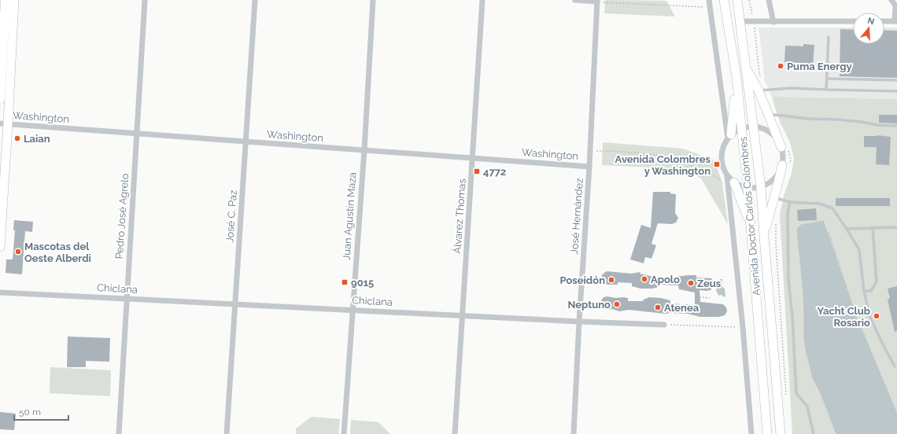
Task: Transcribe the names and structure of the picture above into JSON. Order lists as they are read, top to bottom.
{
  "streets": {
    "main road": ["Avenida Doctor Carlos Colombres"],
    "street": [
      "Washington",
      "Pedro José Agrelo",
      "José C. Paz",
      "Juan Agustín Maza",
      "Álvarez Thomas",
      "José Hernández",
      "Chiclana"
    ]
  },
  "crossings": [
    ["Washington", "Pedro José Agrelo"],
    ["Washington", "José C. Paz"],
    ["Washington", "Juan Agustín Maza"],
    ["Washington", "Álvarez Thomas"],
    ["Washington", "José Hernández"],
    ["Pedro José Agrelo", "Chiclana"],
    ["José C. Paz", "Chiclana"],
    ["Juan Agustín Maza", "Chiclana"],
    ["Álvarez Thomas", "Chiclana"],
    ["José Hernández", "Chiclana"]
  ],
  "places": {
    "other": [
      "Puma Energy",
      "Laian",
      "Mascotas del Oeste Alberdi",
      "Apolo",
      "Poseidón",
      "Zeus",
      "Neptuno",
      "Atenea",
      "Yacht Club Rosario"
    ],
    "transit": ["Avenida Colombres y Washington", "4772", "9015"]
  },
  "scale_bar": "50 m",
  "north": "top"
}
